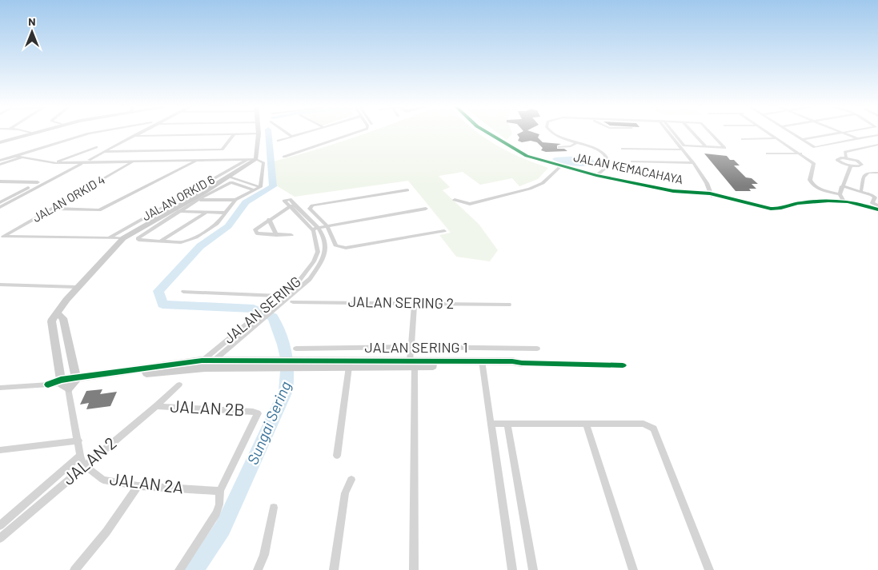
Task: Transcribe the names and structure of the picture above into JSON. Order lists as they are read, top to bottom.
{
  "streets": {
    "street": [
      "JALAN KEMACAHAYA",
      "JALAN ORKID 6",
      "JALAN ORKID 4",
      "JALAN SERING 2",
      "JALAN SERING",
      "JALAN SERING 1",
      "JALAN 2B",
      "JALAN 2",
      "JALAN 2A"
    ]
  },
  "crossings": [
    ["JALAN 2B", "JALAN 2"],
    ["JALAN 2B", "JALAN 2A"],
    ["JALAN 2", "JALAN 2A"]
  ],
  "water": ["Sungai Sering"],
  "north": "top"
}
